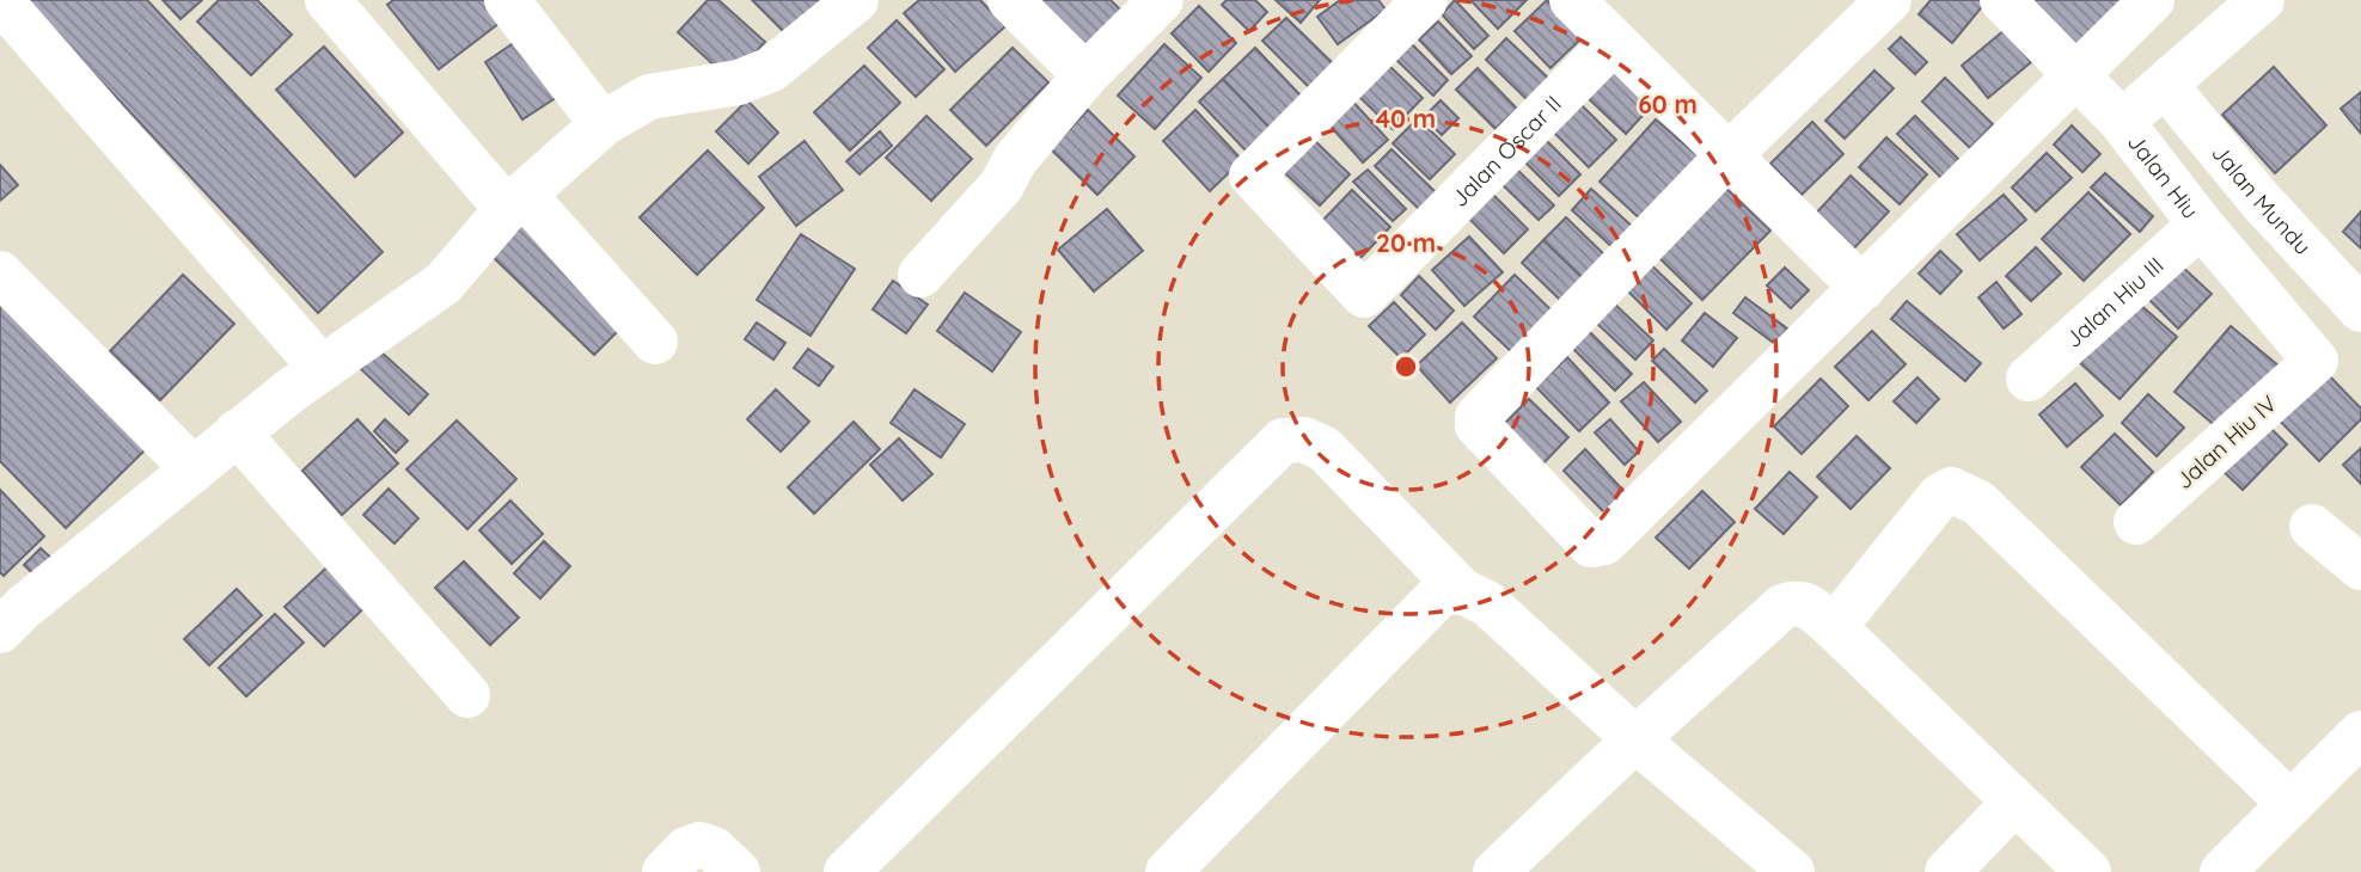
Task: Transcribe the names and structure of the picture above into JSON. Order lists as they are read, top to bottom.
{
  "streets": {
    "street": [
      "Jalan Oscar II",
      "Jalan Hiu",
      "Jalan Mundu",
      "Jalan Hiu III",
      "Jalan Hiu IV"
    ]
  },
  "crossings": [
    ["Jalan Hiu", "Jalan Hiu III"],
    ["Jalan Hiu", "Jalan Hiu IV"]
  ],
  "rings": ["60 m", "40 m", "20 m"]
}
